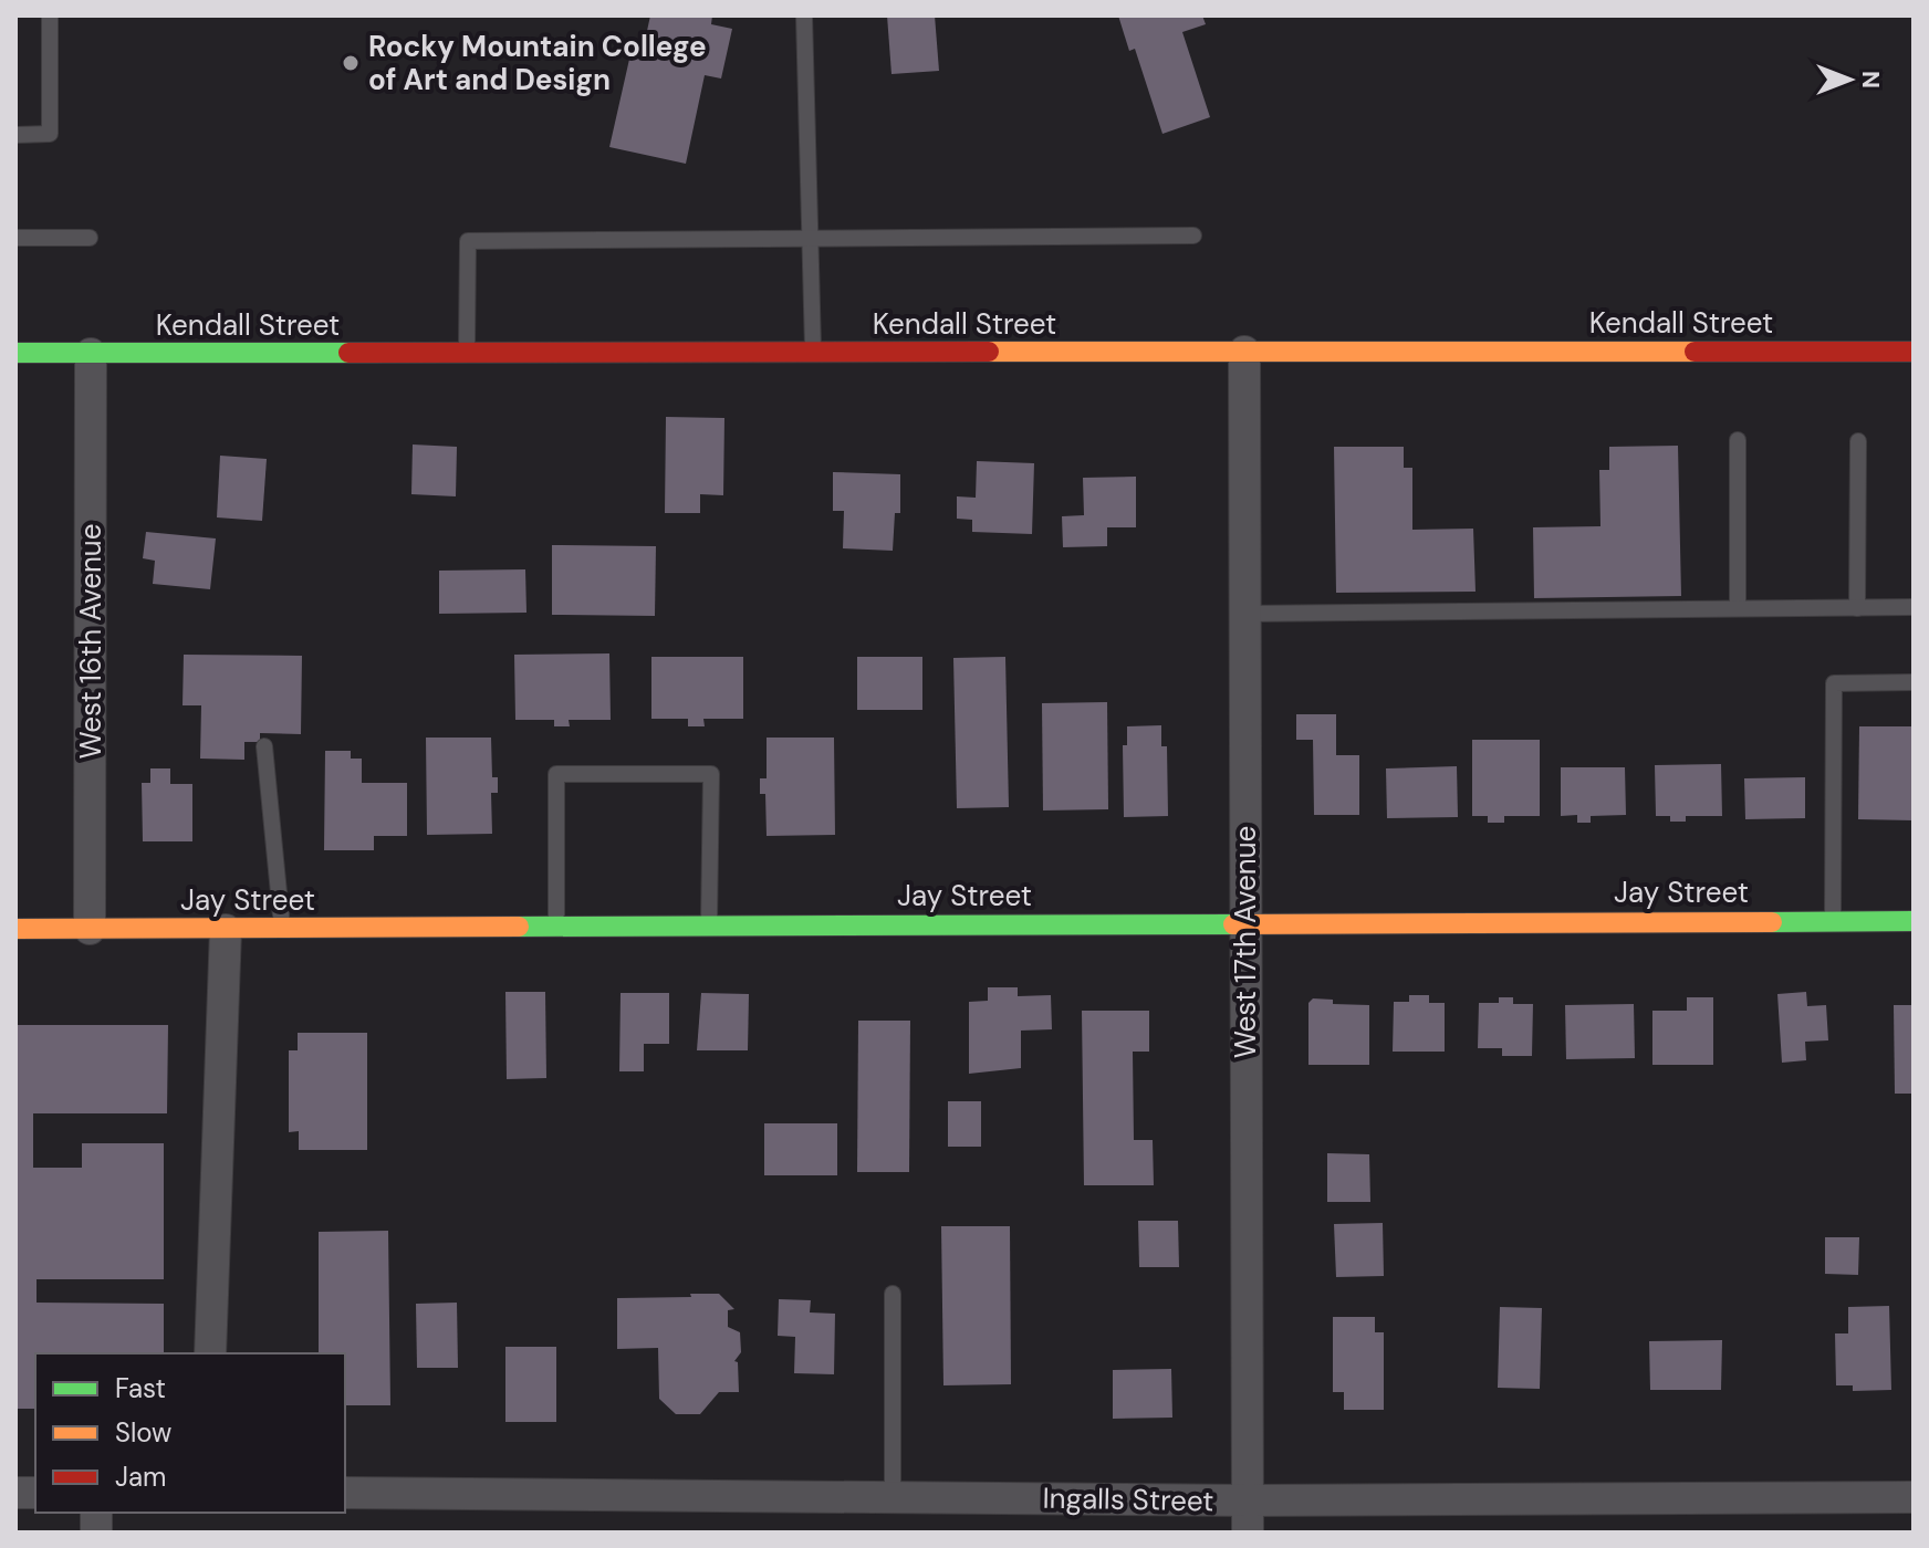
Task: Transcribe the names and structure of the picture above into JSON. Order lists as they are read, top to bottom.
{
  "streets": {
    "street": [
      "Kendall Street",
      "West 16th Avenue",
      "Jay Street",
      "West 17th Avenue",
      "Ingalls Street"
    ]
  },
  "crossings": [
    ["Kendall Street", "West 16th Avenue"],
    ["Kendall Street", "West 17th Avenue"],
    ["West 16th Avenue", "Jay Street"],
    ["Jay Street", "West 17th Avenue"],
    ["West 17th Avenue", "Ingalls Street"]
  ],
  "places": ["Rocky Mountain College of Art and Design"],
  "legend": ["Fast", "Slow", "Jam"],
  "north": "right"
}
